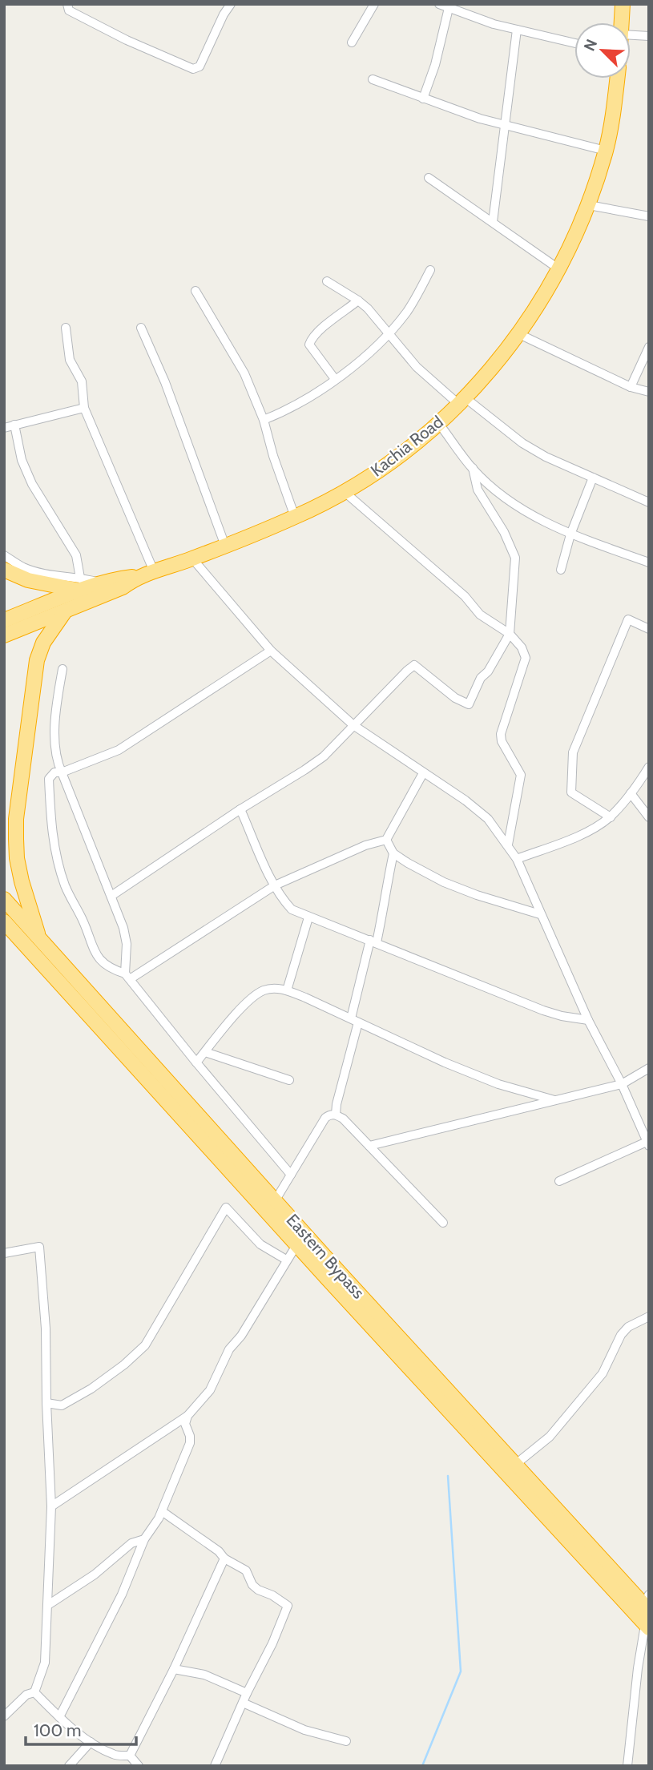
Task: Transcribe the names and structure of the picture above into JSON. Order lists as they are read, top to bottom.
{
  "streets": {
    "highway": ["Kachia Road", "Eastern Bypass"]
  },
  "scale_bar": "100 m",
  "north": "top left"
}
